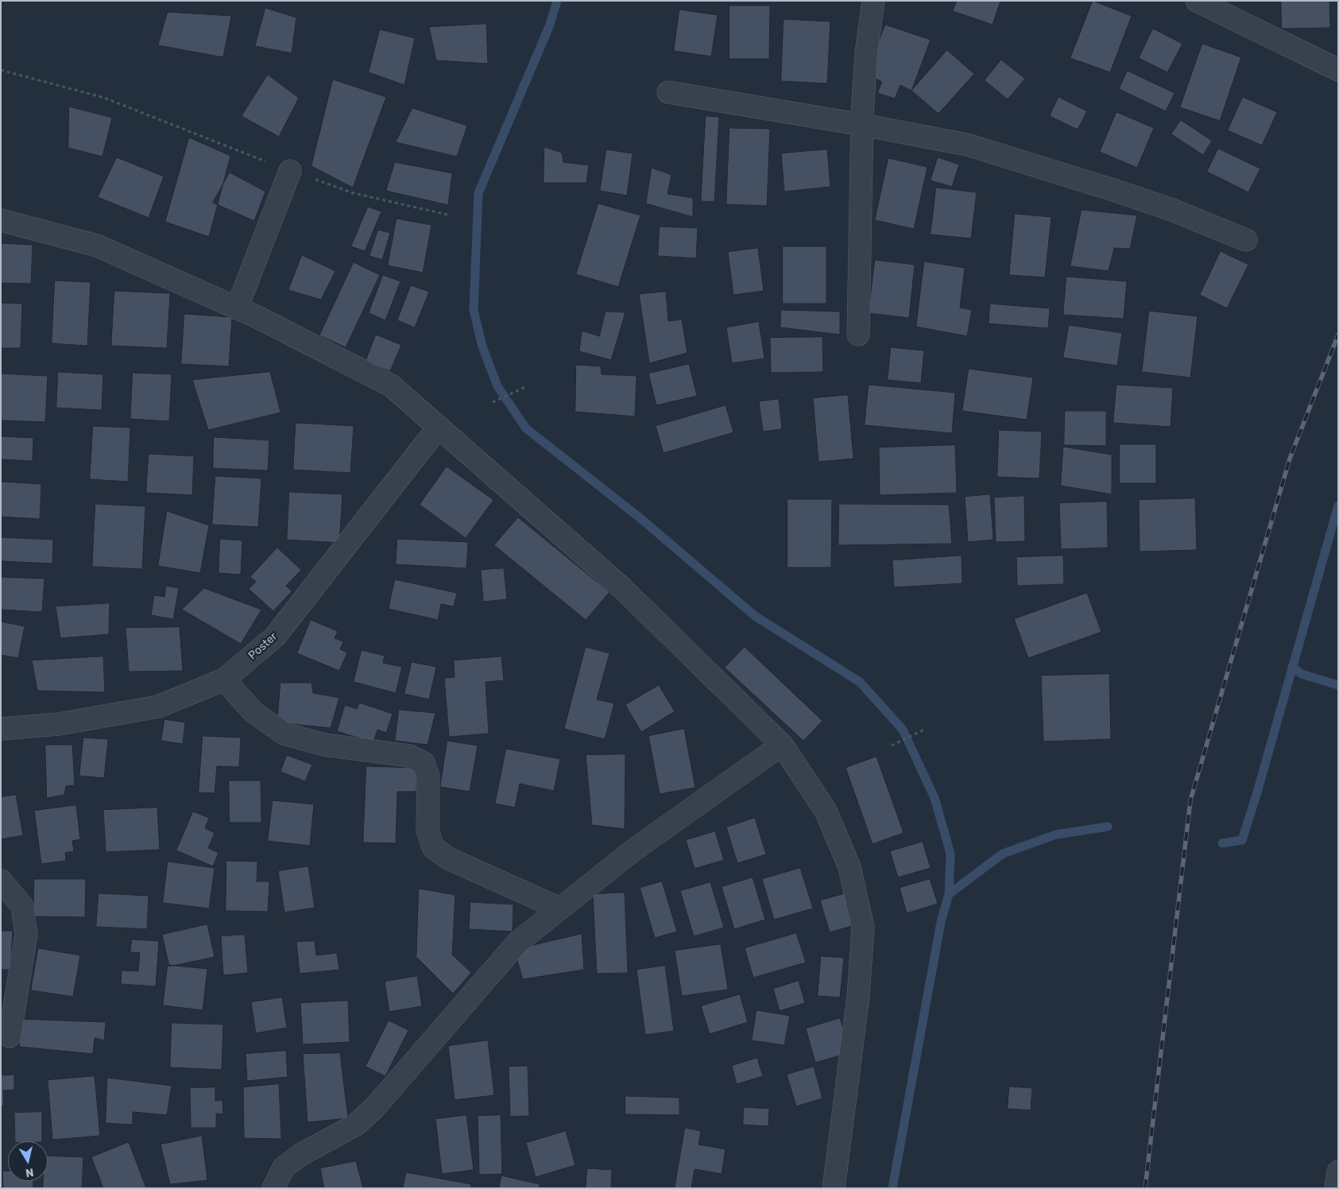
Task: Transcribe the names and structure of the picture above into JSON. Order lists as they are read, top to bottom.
{
  "streets": {
    "street": ["Poster"]
  },
  "north": "bottom"
}
